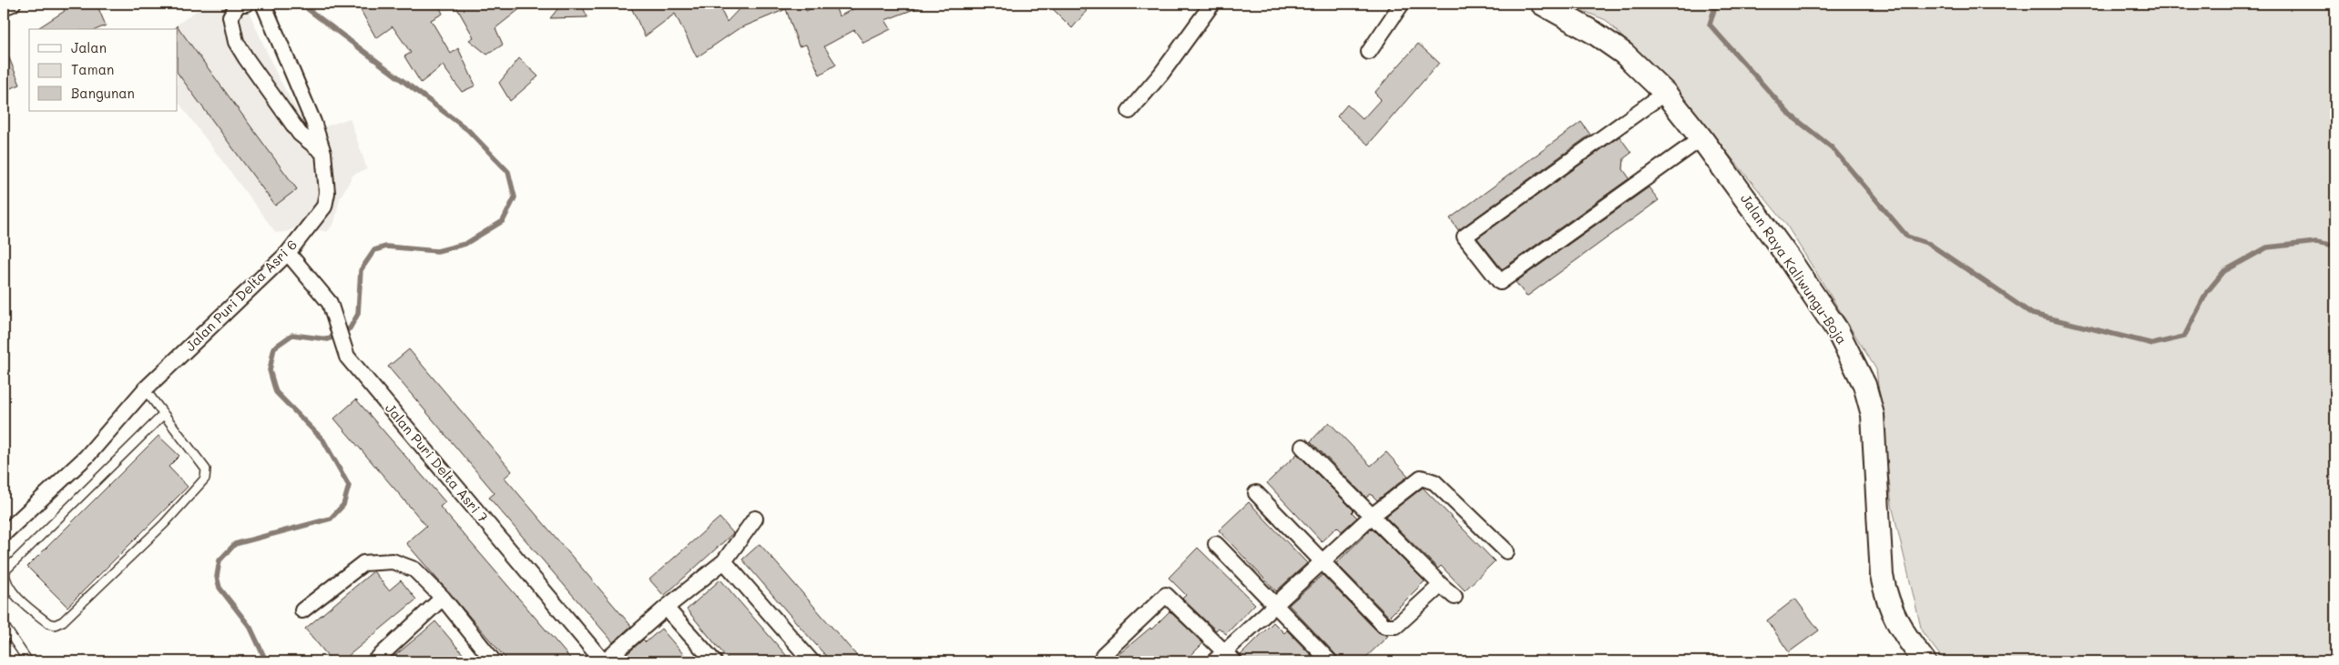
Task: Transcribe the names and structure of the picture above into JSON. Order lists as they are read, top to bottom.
{
  "streets": {
    "main road": ["Jalan Raya Kaliwungu-Boja"],
    "street": ["Jalan Puri Delta Asri 6", "Jalan Puri Delta Asri 7"]
  },
  "crossings": [
    ["Jalan Puri Delta Asri 6", "Jalan Puri Delta Asri 7"]
  ],
  "legend": ["Jalan", "Taman", "Bangunan"]
}
